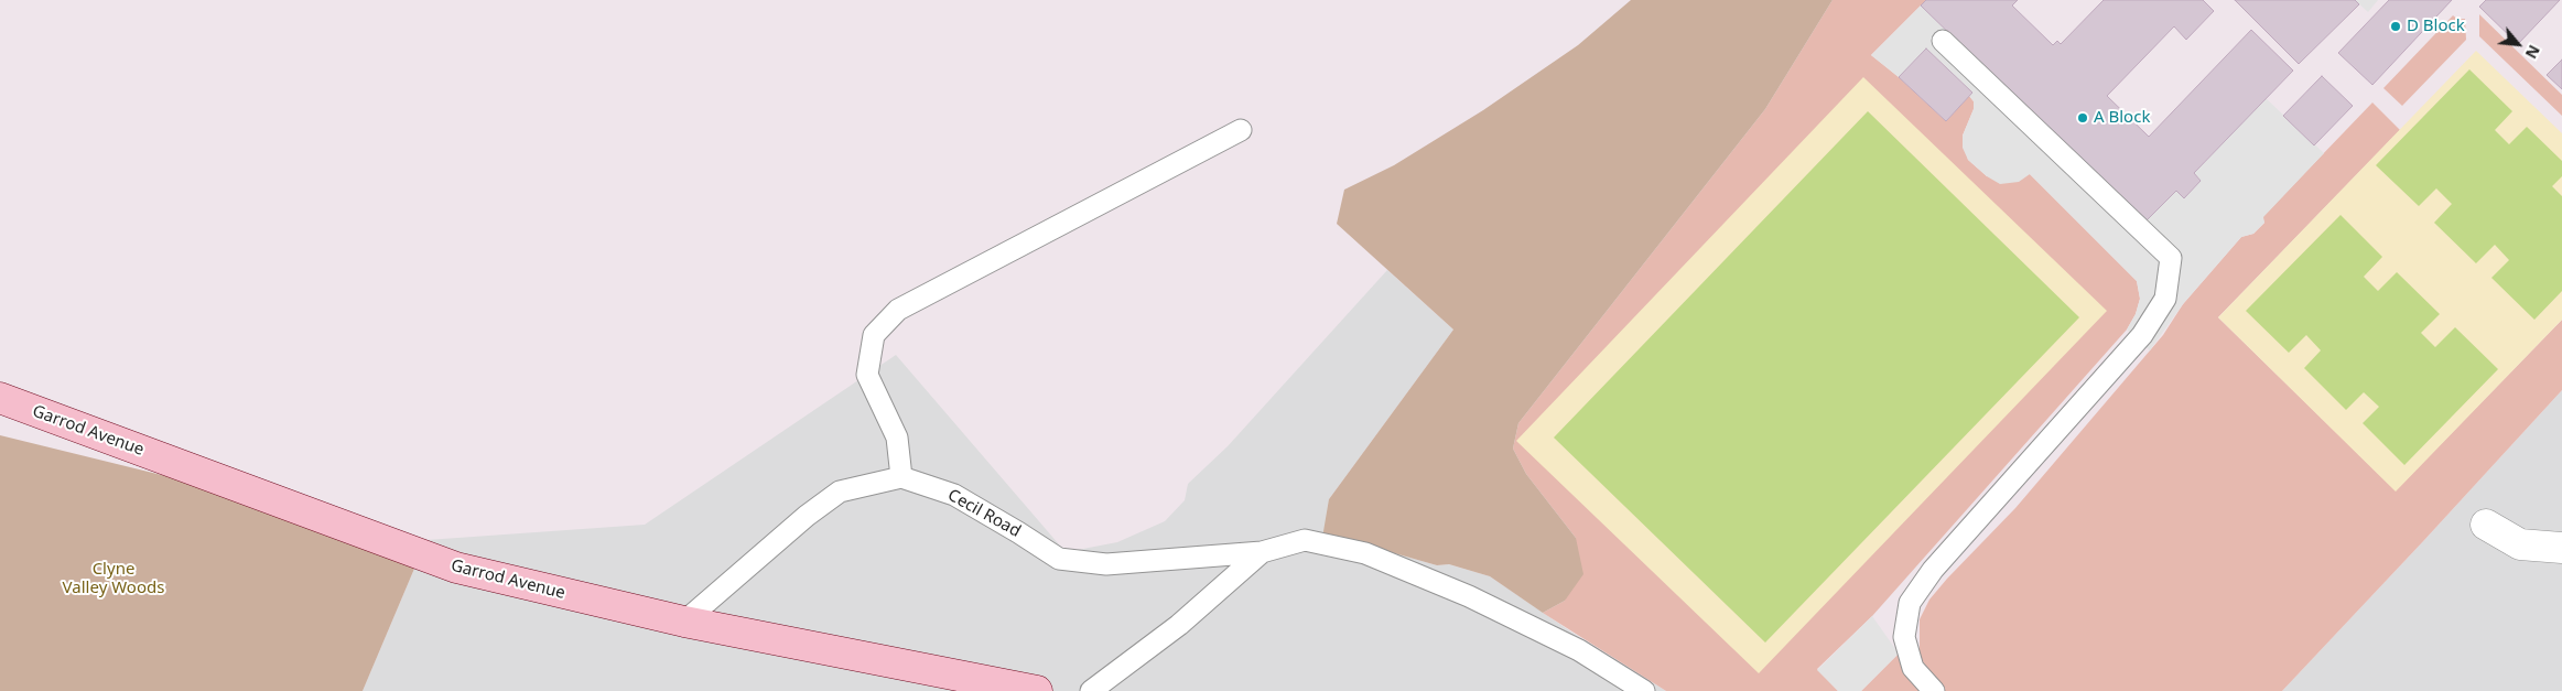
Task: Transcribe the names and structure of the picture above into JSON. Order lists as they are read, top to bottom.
{
  "streets": {
    "main road": ["Garrod Avenue"],
    "lane": ["Cecil Road"]
  },
  "parks": ["Clyne Valley Woods"],
  "places": ["D Block", "A Block"],
  "north": "bottom right"
}
